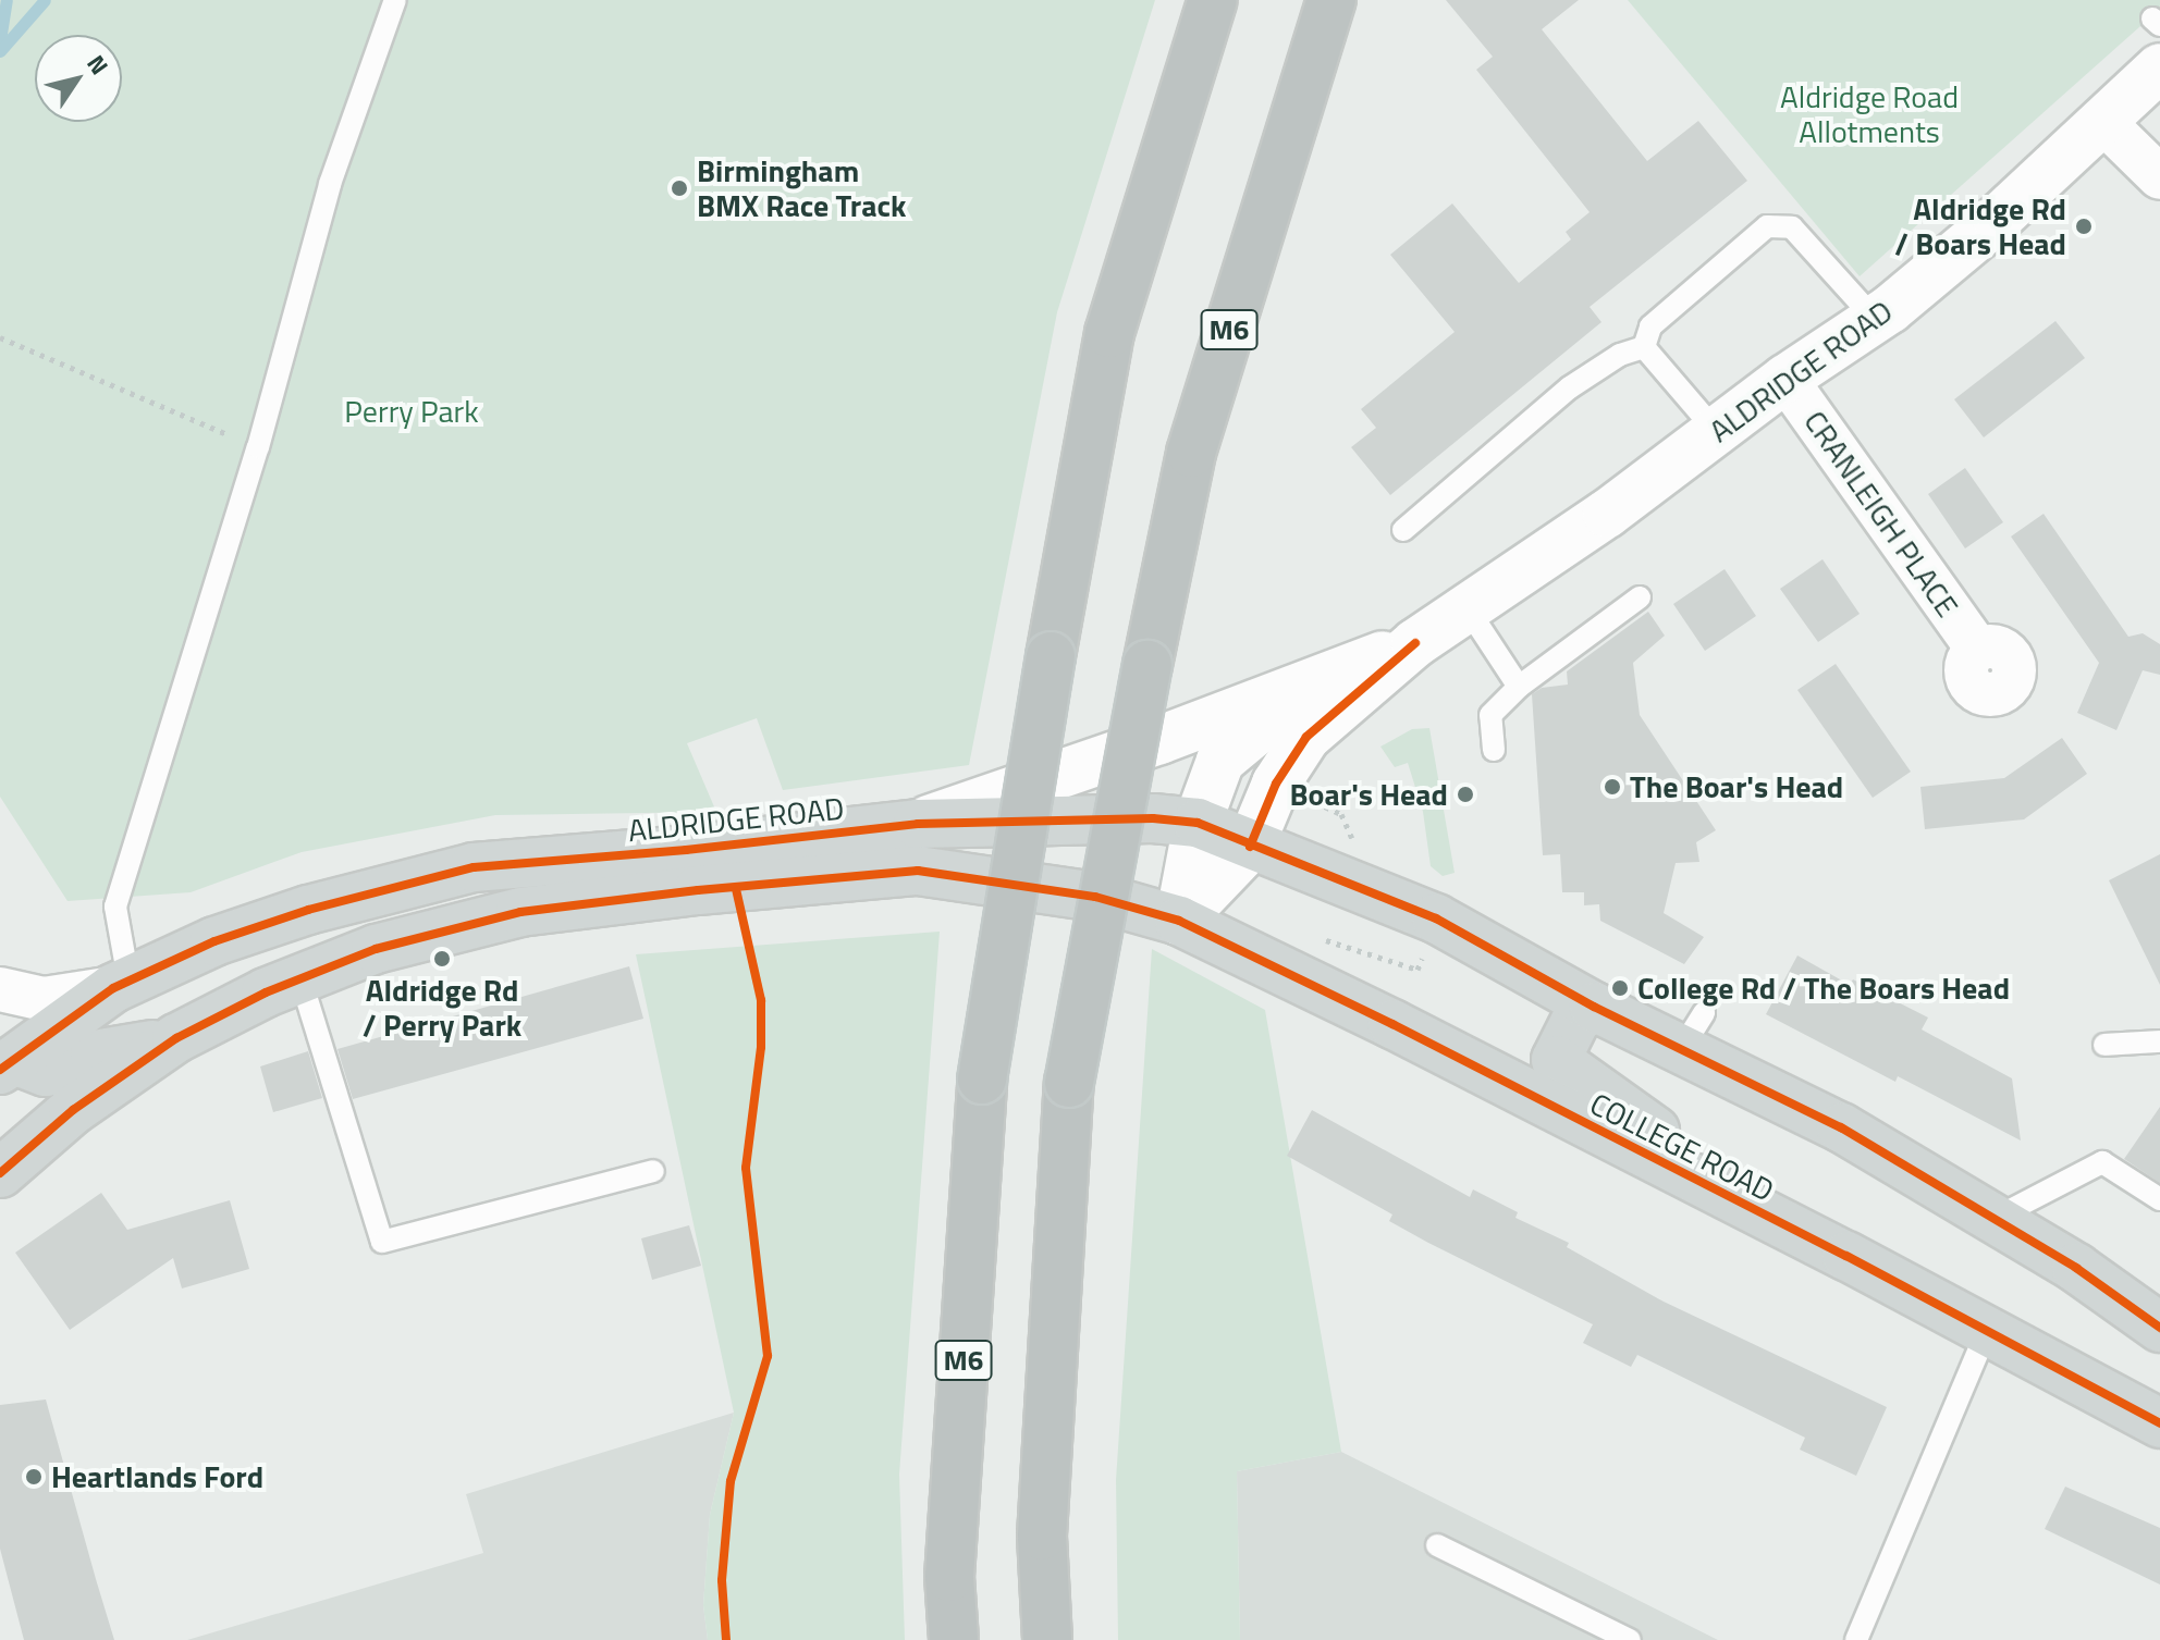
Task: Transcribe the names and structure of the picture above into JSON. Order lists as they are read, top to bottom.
{
  "streets": {
    "highway": ["M6"],
    "main road": ["ALDRIDGE ROAD", "COLLEGE ROAD"],
    "street": ["CRANLEIGH PLACE"]
  },
  "crossings": [
    ["ALDRIDGE ROAD", "CRANLEIGH PLACE"],
    ["ALDRIDGE ROAD", "COLLEGE ROAD"]
  ],
  "parks": ["Aldridge Road Allotments", "Perry Park"],
  "places": [
    "Birmingham BMX Race Track",
    "Aldridge Rd / Boars Head",
    "The Boar's Head",
    "Boar's Head",
    "Aldridge Rd / Perry Park",
    "College Rd / The Boars Head",
    "Heartlands Ford"
  ],
  "north": "top right"
}
